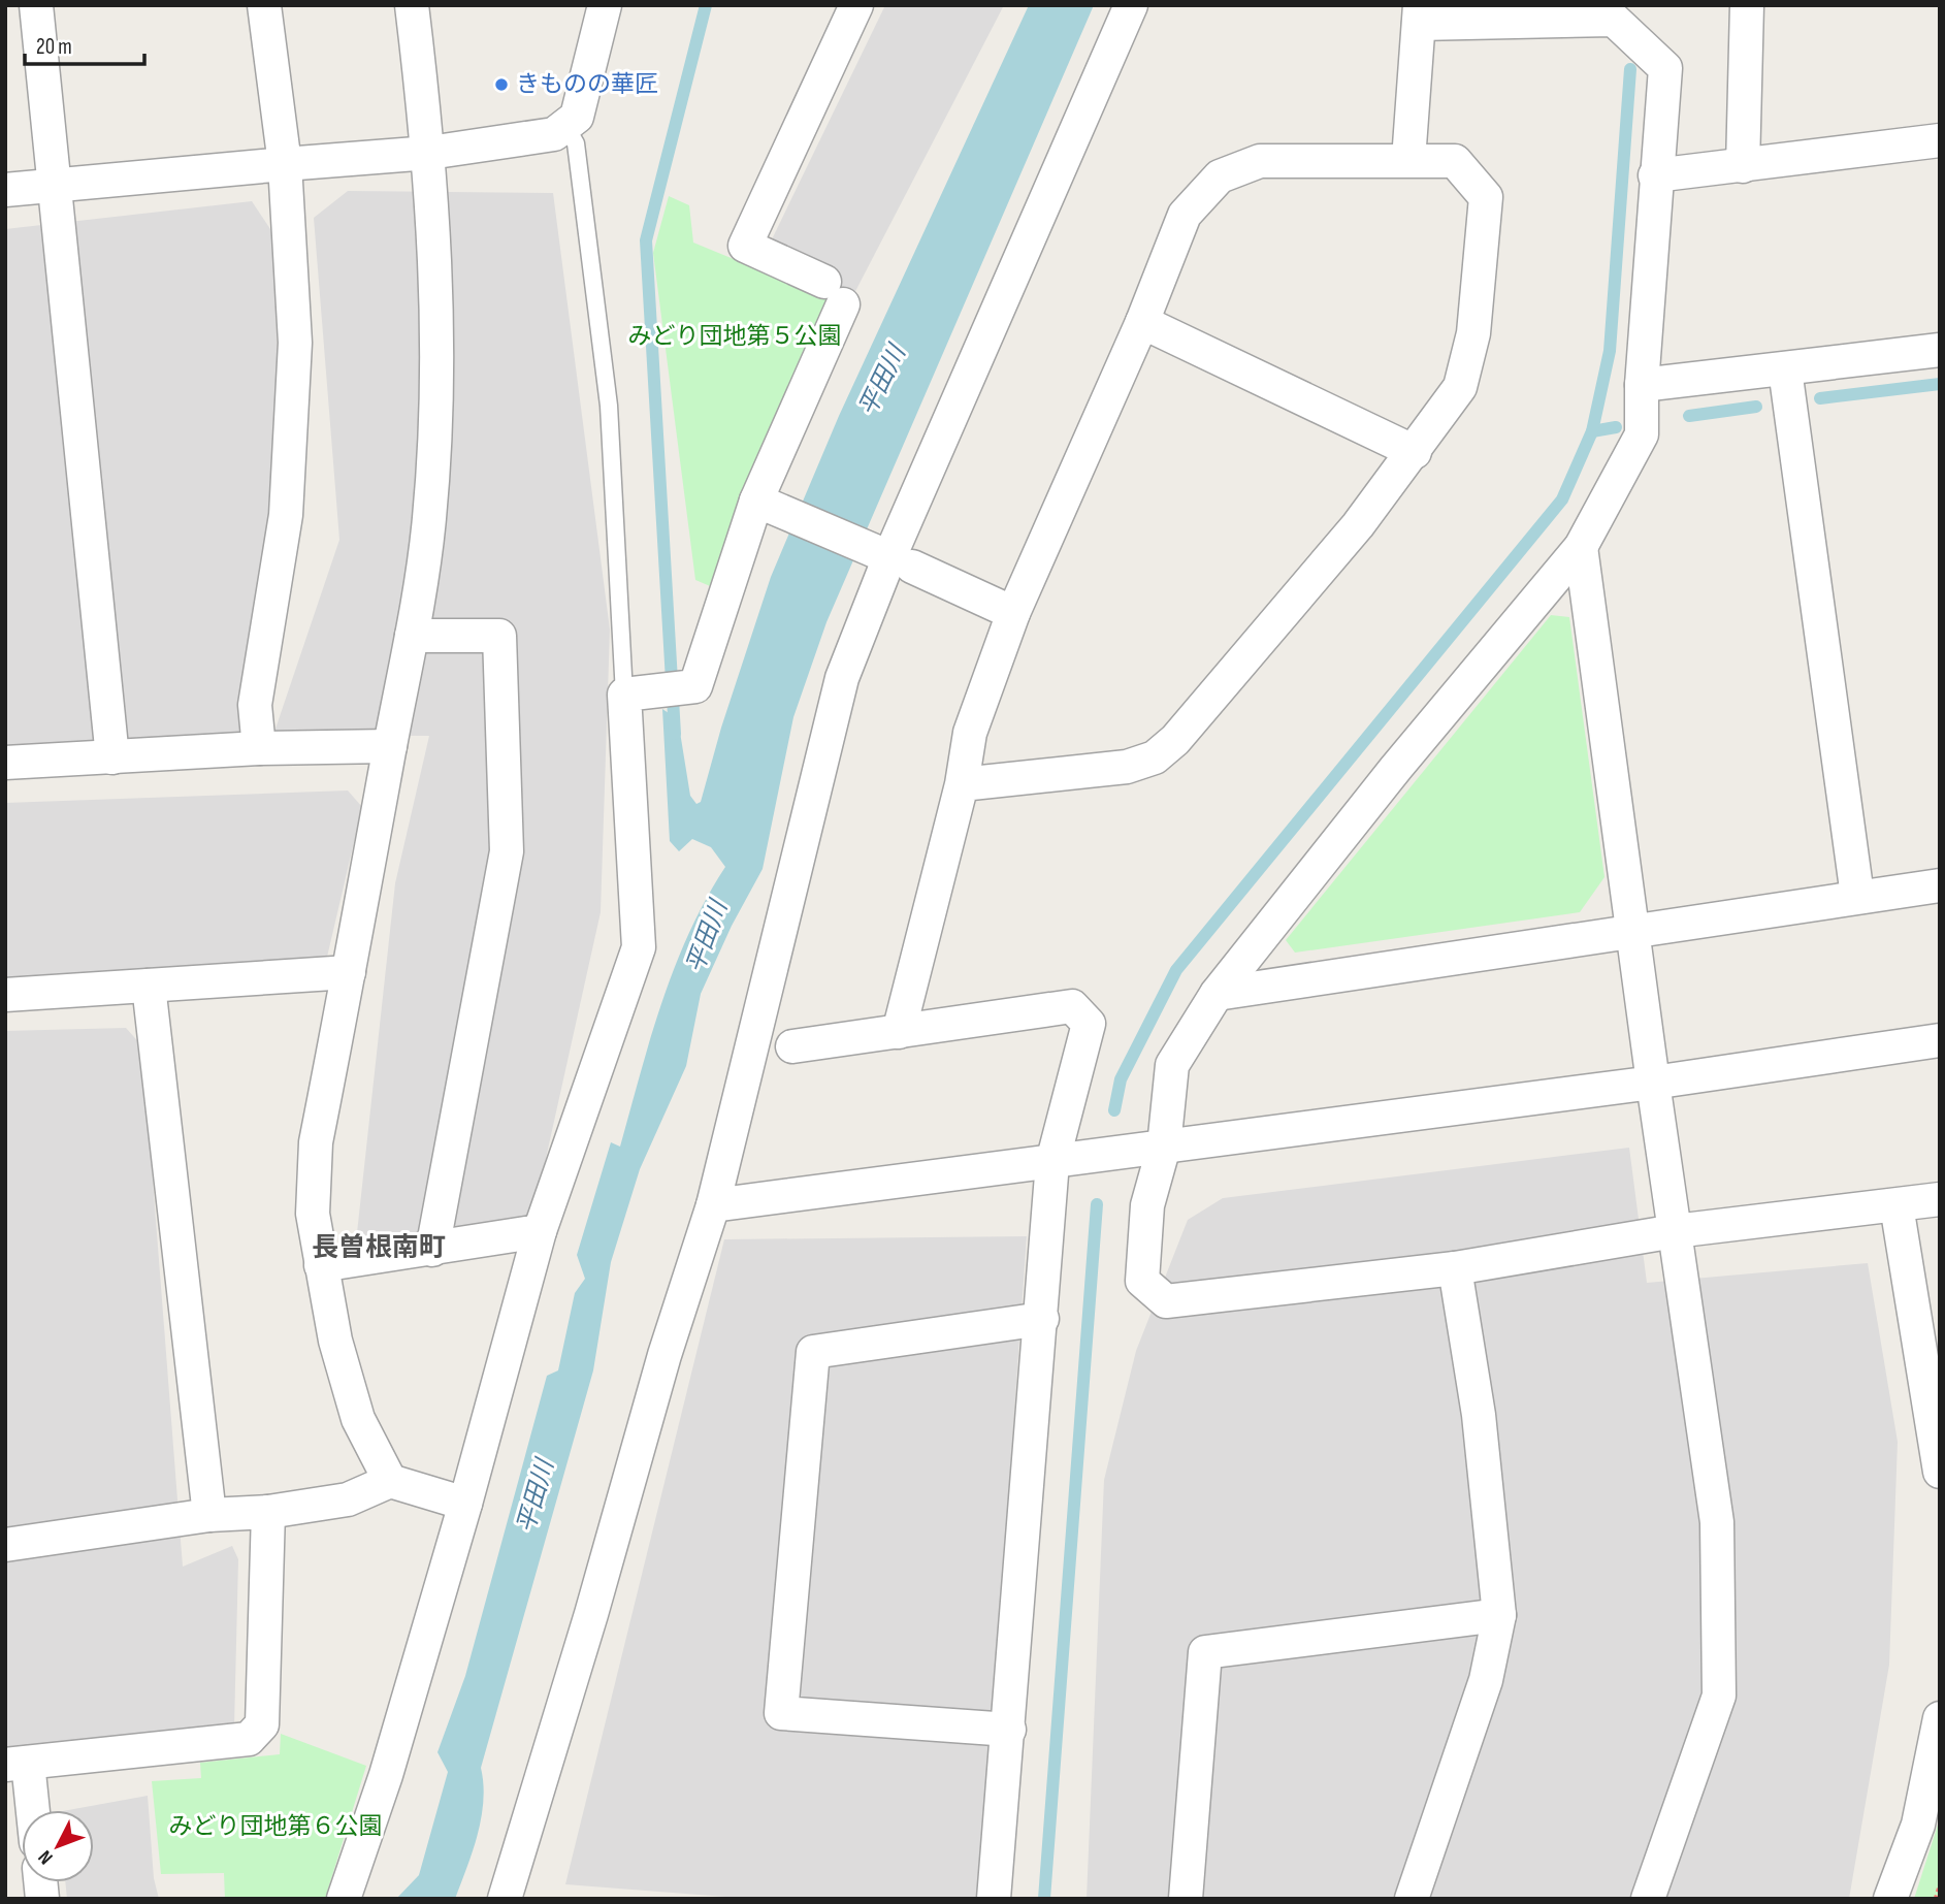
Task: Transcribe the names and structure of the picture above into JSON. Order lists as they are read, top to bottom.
{
  "districts": ["長曽根南町"],
  "water": ["平田川"],
  "parks": ["みどり団地第５公園", "みどり団地第６公園"],
  "places": ["きものの華匠"],
  "scale_bar": "20 m",
  "north": "bottom left"
}
